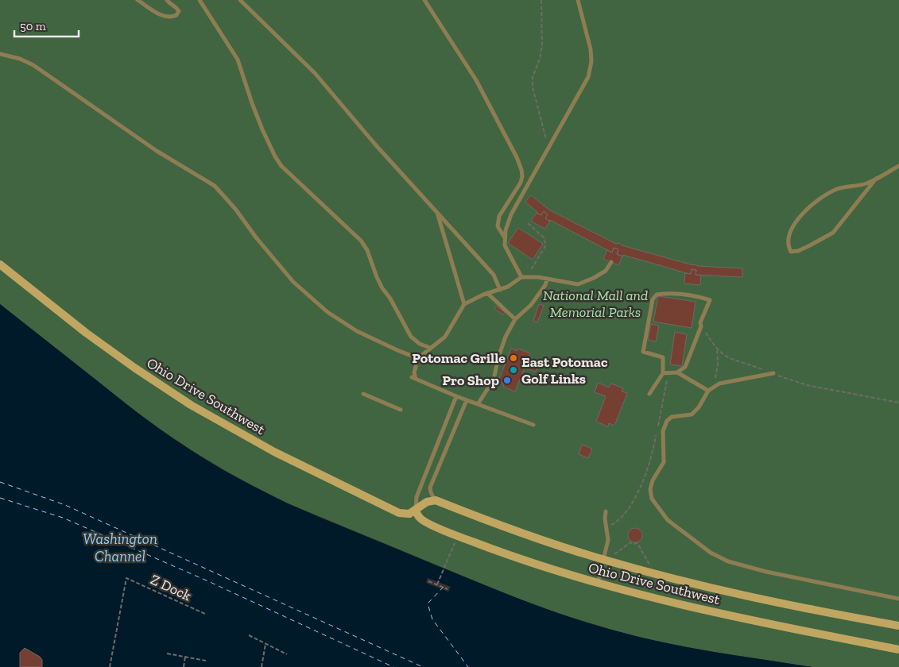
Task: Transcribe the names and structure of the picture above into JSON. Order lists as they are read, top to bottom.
{
  "streets": {
    "street": ["Ohio Drive Southwest"],
    "path": ["Z Dock"]
  },
  "water": ["Washington Channel"],
  "parks": ["National Mall and Memorial Parks"],
  "places": ["Potomac Grille", "East Potomac Golf Links", "Pro Shop"],
  "scale_bar": "50 m"
}
